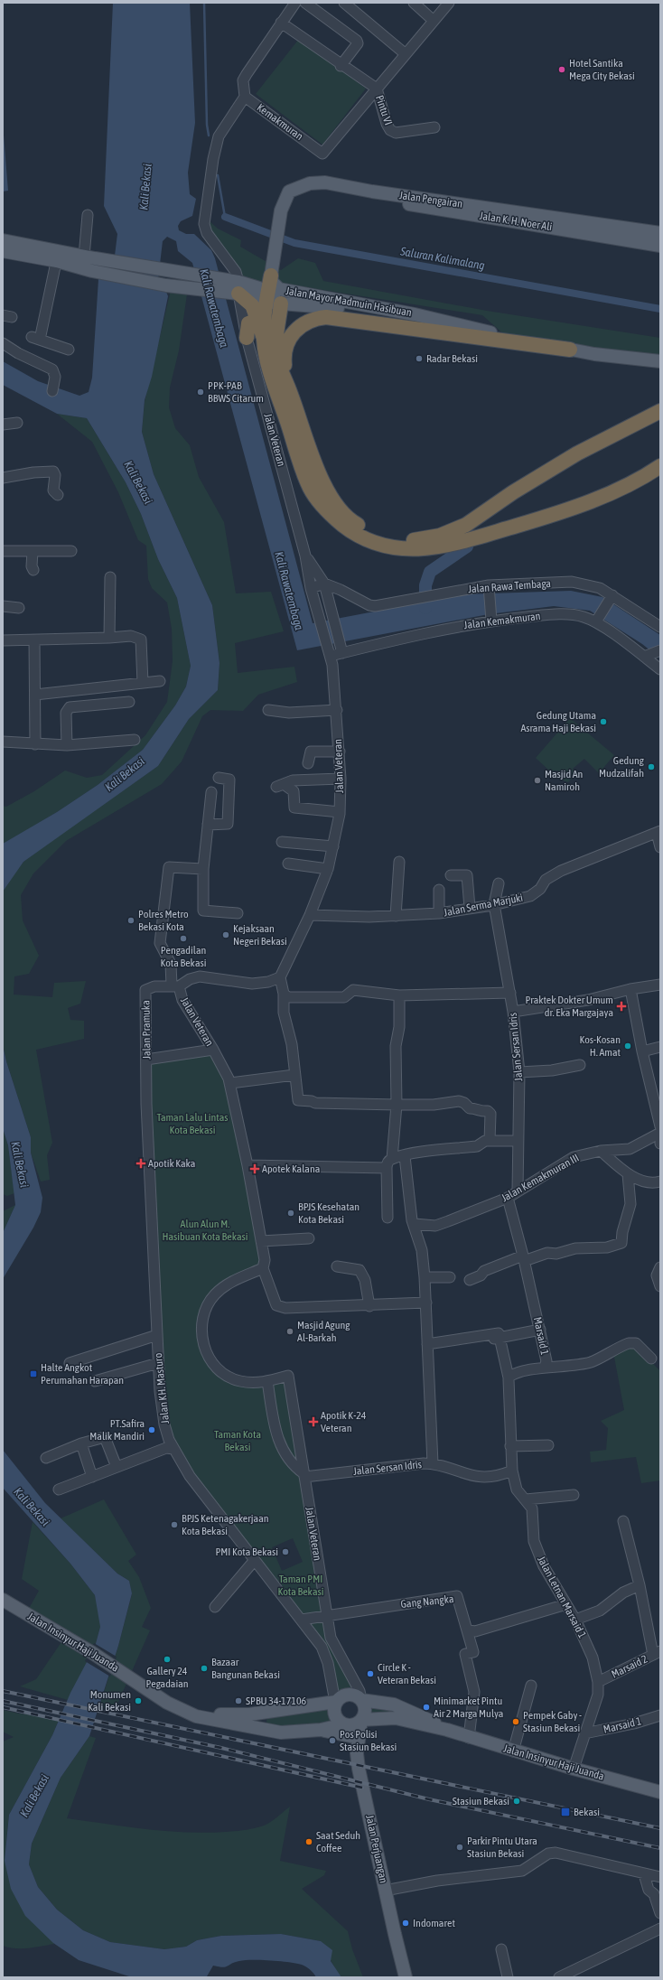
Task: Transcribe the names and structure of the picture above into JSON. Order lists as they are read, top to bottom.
{
  "streets": {
    "main road": [
      "Jalan Pengairan",
      "Jalan K. H. Noer Ali",
      "Jalan Mayor Madmuin Hasibuan",
      "Jalan Insinyur Haji Juanda",
      "Jalan Perjuangan"
    ],
    "street": [
      "Pintu VI",
      "Kemakmuran",
      "Jalan Veteran",
      "Jalan Rawa Tembaga",
      "Jalan Kemakmuran",
      "Jalan Serma Marjuki",
      "Jalan Pramuka",
      "Jalan Sersan Idris",
      "Jalan Kemakmuran III",
      "Marsaid 1",
      "Jalan KH. Masturo",
      "Jalan Letnan Marsaid 1",
      "Gang Nangka",
      "Marsaid 2"
    ]
  },
  "crossings": [
    ["Pintu VI", "Kemakmuran"],
    ["Jalan Pengairan", "Jalan K. H. Noer Ali"],
    ["Jalan Pengairan", "Jalan Mayor Madmuin Hasibuan"],
    ["Jalan Veteran", "Jalan Rawa Tembaga"],
    ["Jalan Veteran", "Jalan Kemakmuran"],
    ["Jalan Veteran", "Jalan Serma Marjuki"],
    ["Jalan Veteran", "Jalan Pramuka"],
    ["Jalan Veteran", "Jalan Sersan Idris"],
    ["Jalan Veteran", "Jalan KH. Masturo"],
    ["Jalan Veteran", "Gang Nangka"],
    ["Jalan Veteran", "Jalan Insinyur Haji Juanda"],
    ["Jalan Veteran", "Jalan Perjuangan"],
    ["Jalan Serma Marjuki", "Jalan Sersan Idris"],
    ["Jalan Pramuka", "Jalan KH. Masturo"],
    ["Jalan Sersan Idris", "Jalan Kemakmuran III"],
    ["Jalan Sersan Idris", "Jalan Letnan Marsaid 1"],
    ["Jalan Kemakmuran III", "Marsaid 1"],
    ["Marsaid 1", "Jalan Letnan Marsaid 1"],
    ["Jalan KH. Masturo", "Jalan Insinyur Haji Juanda"],
    ["Jalan KH. Masturo", "Jalan Perjuangan"],
    ["Jalan Letnan Marsaid 1", "Jalan Insinyur Haji Juanda"],
    ["Jalan Letnan Marsaid 1", "Marsaid 2"],
    ["Jalan Insinyur Haji Juanda", "Jalan Perjuangan"]
  ],
  "water": ["Kali Bekasi", "Saluran Kalimalang", "Kali Rawatembaga"],
  "parks": [
    "Taman Lalu Lintas Kota Bekasi",
    "Alun Alun M. Hasibuan Kota Bekasi",
    "Taman Kota Bekasi",
    "Taman PMI Kota Bekasi"
  ],
  "places": {
    "other": [
      "Hotel Santika Mega City Bekasi",
      "Radar Bekasi",
      "PPK-PAB BBWS Citarum",
      "Gedung Utama Asrama Haji Bekasi",
      "Gedung Mudzalifah",
      "Masjid An Namiroh",
      "Polres Metro Bekasi Kota",
      "Kejaksaan Negeri Bekasi",
      "Pengadilan Kota Bekasi",
      "Kos-Kosan H. Amat",
      "BPJS Kesehatan Kota Bekasi",
      "Masjid Agung Al-Barkah",
      "PT.Safira Malik Mandiri",
      "BPJS Ketenagakerjaan Kota Bekasi",
      "PMI Kota Bekasi",
      "Gallery 24 Pegadaian",
      "Bazaar Bangunan Bekasi",
      "Circle K - Veteran Bekasi",
      "Monumen Kali Bekasi",
      "SPBU 34-17106",
      "Minimarket Pintu Air 2 Marga Mulya",
      "Pempek Gaby - Stasiun Bekasi",
      "Pos Polisi Stasiun Bekasi",
      "Stasiun Bekasi",
      "Saat Seduh Coffee",
      "Parkir Pintu Utara Stasiun Bekasi",
      "Indomaret"
    ],
    "health": [
      "Praktek Dokter Umum dr. Eka Margajaya",
      "Apotik Kaka",
      "Apotek Kalana",
      "Apotik K-24 Veteran"
    ],
    "transit": ["Halte Angkot Perumahan Harapan", "Bekasi"]
  }
}
